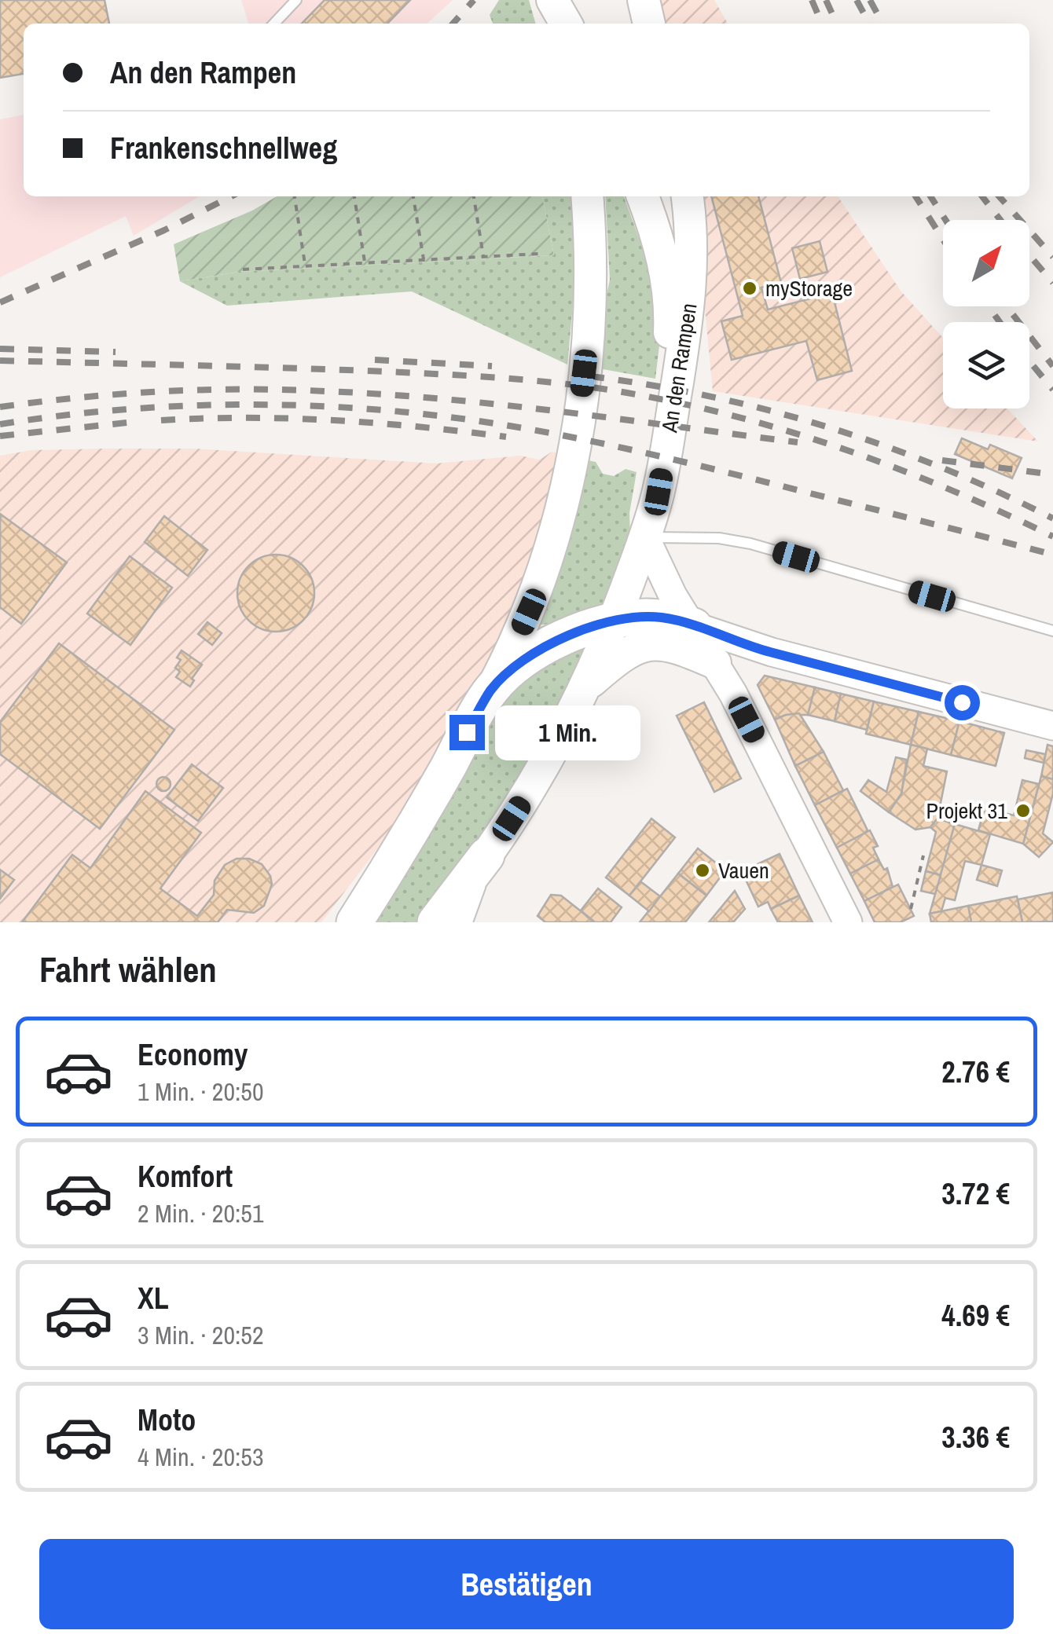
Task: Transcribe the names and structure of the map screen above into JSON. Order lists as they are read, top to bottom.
{
  "streets": {
    "main road": ["An den Rampen"]
  },
  "places": ["myStorage", "Projekt 31", "Vauen"],
  "north": "top right",
  "page": {
    "banner": ["An den Rampen", "Frankenschnellweg"],
    "bubble": "1 Min.",
    "heading": "Fahrt wählen",
    "list": [
      {
        "name": "Economy",
        "note": "1 Min. · 20:50",
        "value": "2.76 €"
      },
      {
        "name": "Komfort",
        "note": "2 Min. · 20:51",
        "value": "3.72 €"
      },
      {
        "name": "XL",
        "note": "3 Min. · 20:52",
        "value": "4.69 €"
      },
      {
        "name": "Moto",
        "note": "4 Min. · 20:53",
        "value": "3.36 €"
      }
    ],
    "buttons": "Bestätigen"
  }
}
